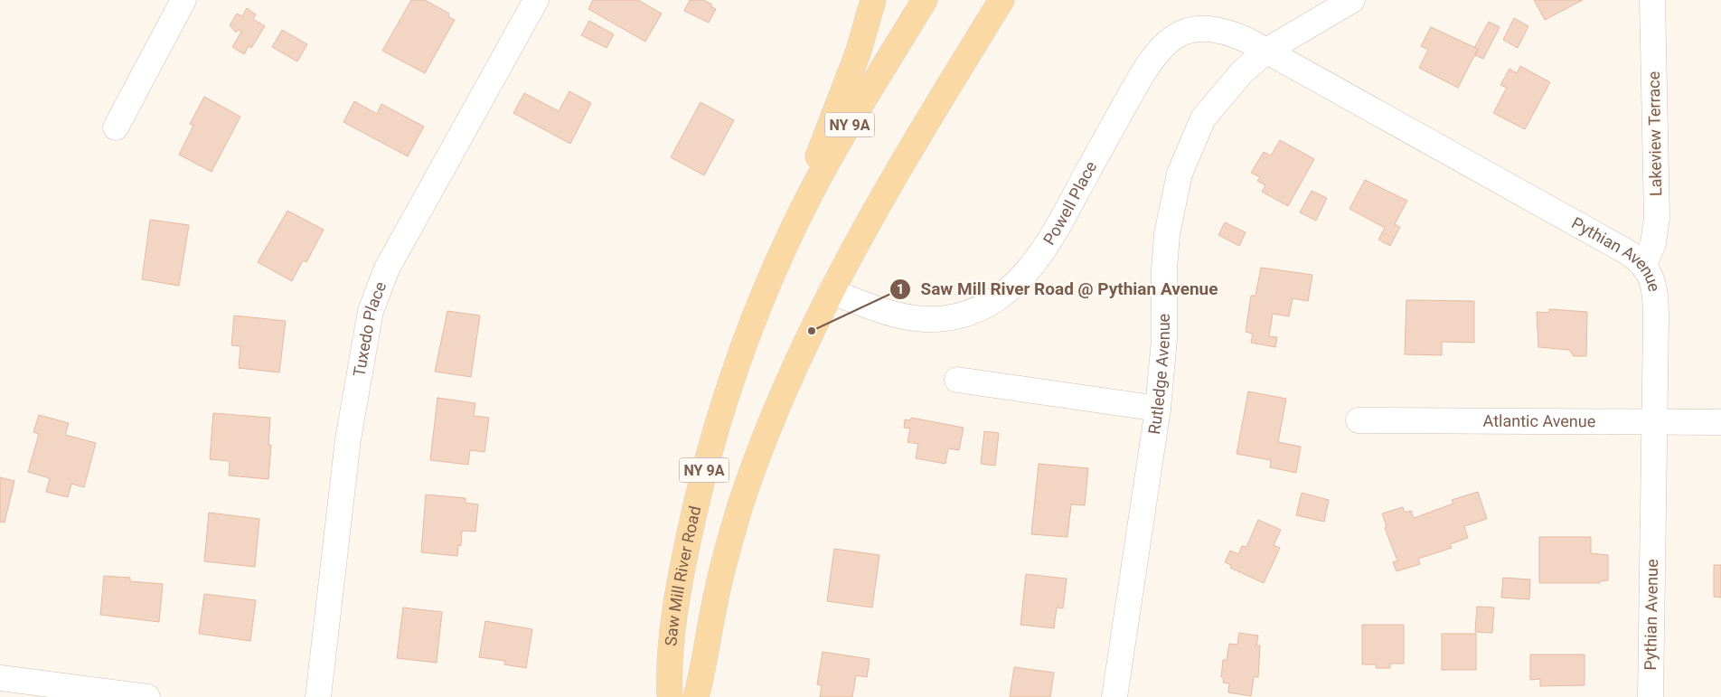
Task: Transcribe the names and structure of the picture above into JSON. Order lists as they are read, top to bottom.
{
  "streets": {
    "main road": ["NY 9A", "Saw Mill River Road"],
    "street": [
      "Lakeview Terrace",
      "Powell Place",
      "Pythian Avenue",
      "Tuxedo Place",
      "Rutledge Avenue",
      "Atlantic Avenue"
    ]
  },
  "crossings": [
    ["NY 9A", "Powell Place"],
    ["NY 9A", "Saw Mill River Road"],
    ["Lakeview Terrace", "Pythian Avenue"],
    ["Powell Place", "Pythian Avenue"],
    ["Powell Place", "Rutledge Avenue"],
    ["Pythian Avenue", "Rutledge Avenue"],
    ["Pythian Avenue", "Atlantic Avenue"]
  ],
  "places": ["Saw Mill River Road @ Pythian Avenue"]
}
